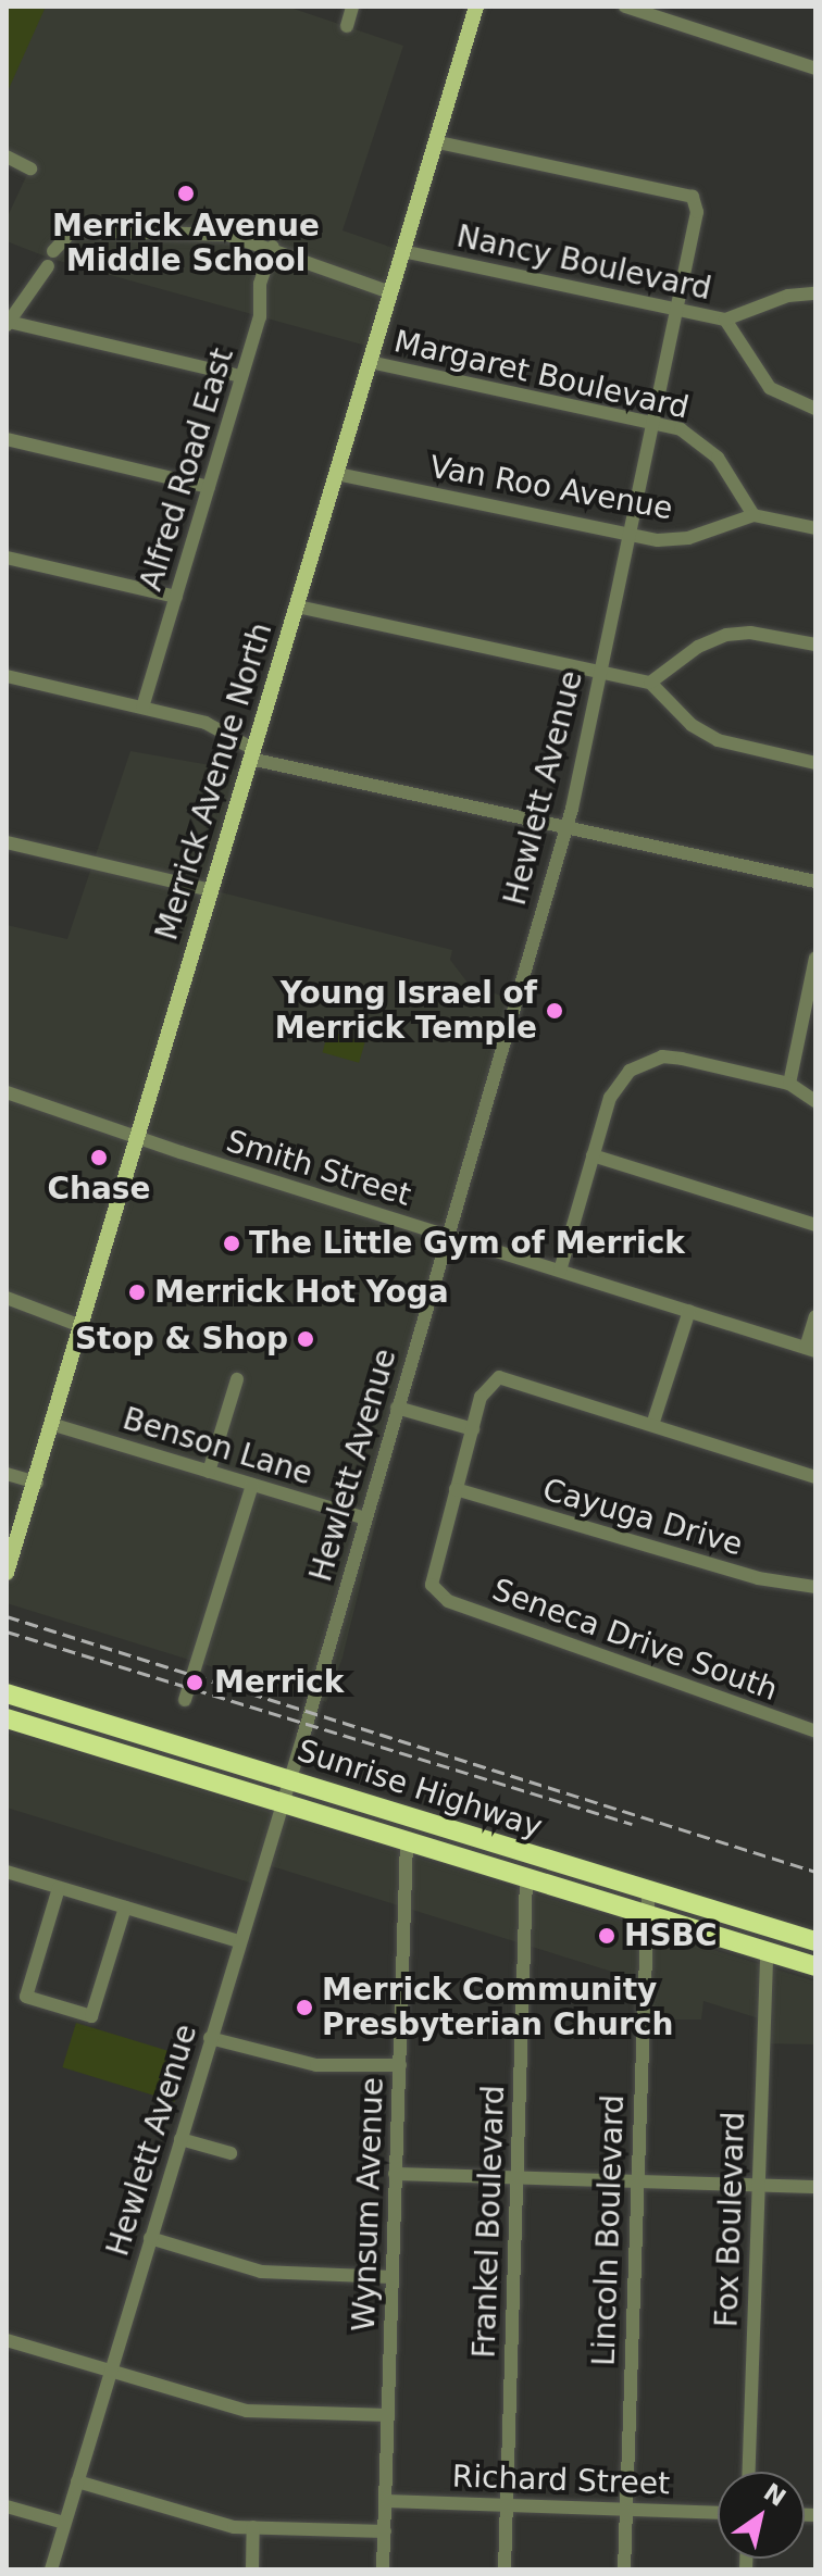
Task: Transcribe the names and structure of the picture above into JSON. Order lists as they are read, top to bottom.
{
  "streets": {
    "highway": ["Sunrise Highway"],
    "main road": ["Merrick Avenue North"],
    "street": [
      "Nancy Boulevard",
      "Margaret Boulevard",
      "Alfred Road East",
      "Van Roo Avenue",
      "Hewlett Avenue",
      "Smith Street",
      "Benson Lane",
      "Cayuga Drive",
      "Seneca Drive South",
      "Wynsum Avenue",
      "Fox Boulevard",
      "Frankel Boulevard",
      "Lincoln Boulevard",
      "Richard Street"
    ]
  },
  "crossings": [
    ["Nancy Boulevard", "Merrick Avenue North"],
    ["Nancy Boulevard", "Hewlett Avenue"],
    ["Margaret Boulevard", "Van Roo Avenue"],
    ["Margaret Boulevard", "Merrick Avenue North"],
    ["Margaret Boulevard", "Hewlett Avenue"],
    ["Van Roo Avenue", "Merrick Avenue North"],
    ["Van Roo Avenue", "Hewlett Avenue"],
    ["Merrick Avenue North", "Hewlett Avenue"],
    ["Merrick Avenue North", "Smith Street"],
    ["Merrick Avenue North", "Benson Lane"],
    ["Hewlett Avenue", "Smith Street"],
    ["Hewlett Avenue", "Benson Lane"],
    ["Hewlett Avenue", "Sunrise Highway"],
    ["Cayuga Drive", "Seneca Drive South"],
    ["Sunrise Highway", "Wynsum Avenue"],
    ["Sunrise Highway", "Fox Boulevard"],
    ["Sunrise Highway", "Frankel Boulevard"],
    ["Sunrise Highway", "Lincoln Boulevard"],
    ["Wynsum Avenue", "Richard Street"],
    ["Frankel Boulevard", "Richard Street"],
    ["Lincoln Boulevard", "Richard Street"]
  ],
  "places": [
    "Merrick Avenue Middle School",
    "Young Israel of Merrick Temple",
    "Chase",
    "The Little Gym of Merrick",
    "Merrick Hot Yoga",
    "Stop & Shop",
    "Merrick",
    "HSBC",
    "Merrick Community Presbyterian Church"
  ],
  "north": "top right"
}
